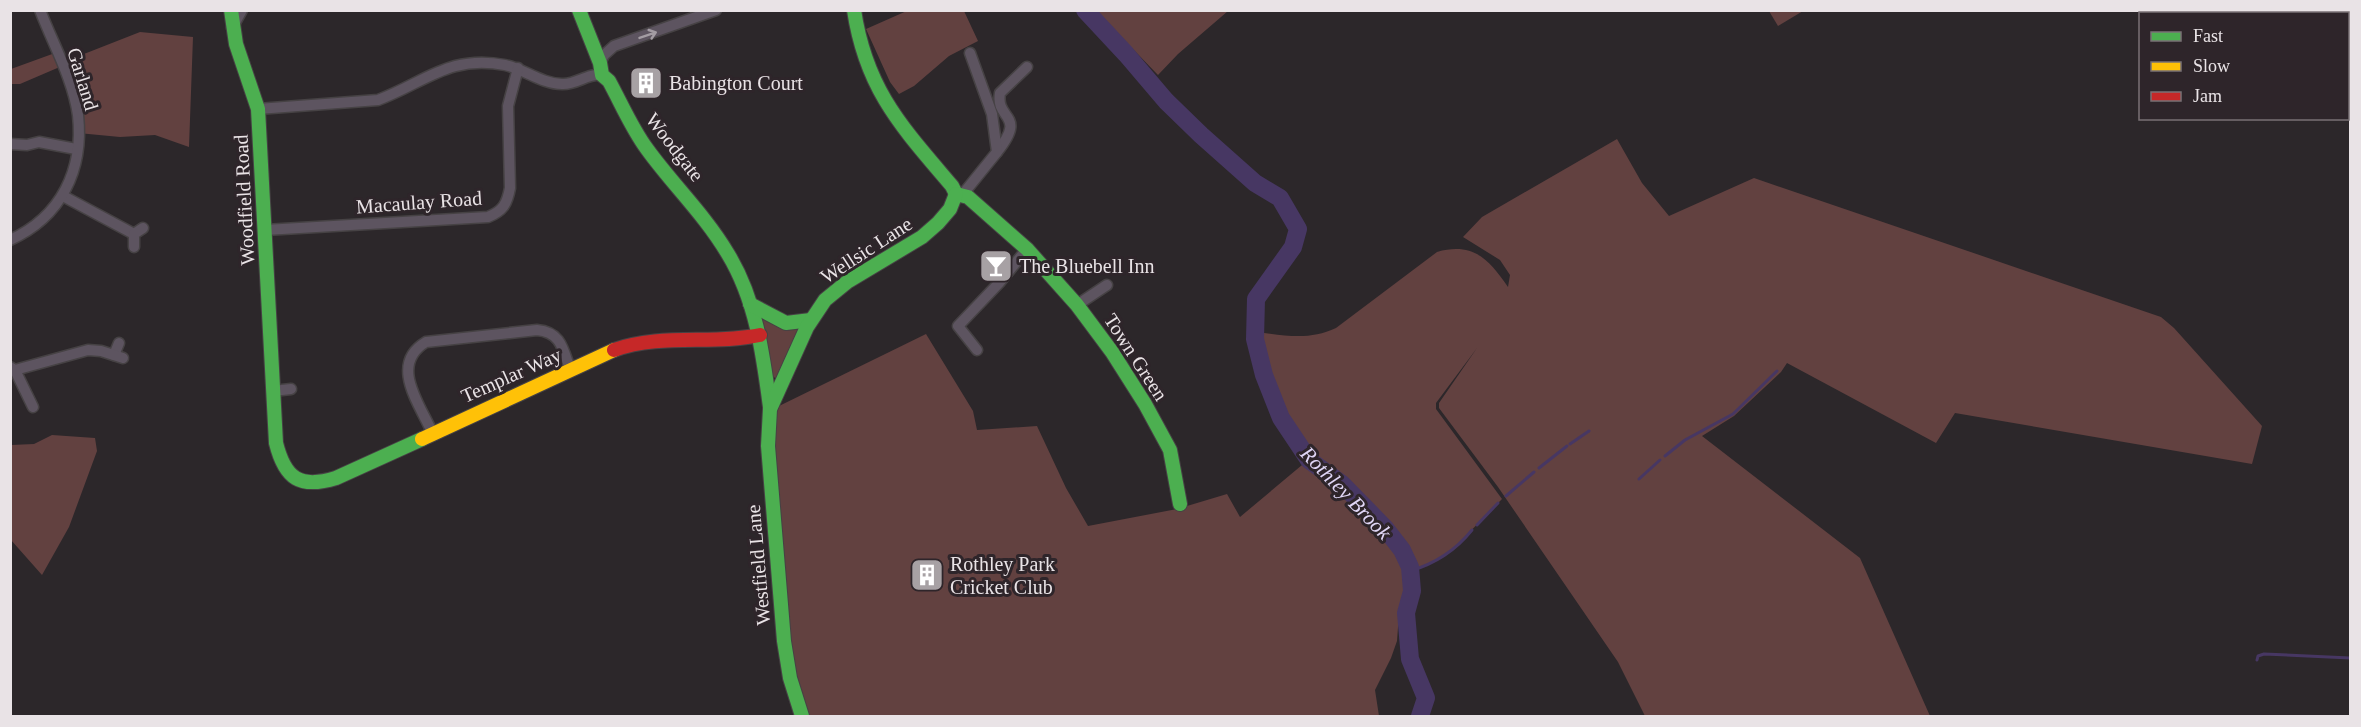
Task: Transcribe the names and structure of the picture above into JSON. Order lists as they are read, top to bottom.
{
  "streets": {
    "street": [
      "Garland",
      "Woodgate",
      "Woodfield Road",
      "Macaulay Road",
      "Wellsic Lane",
      "Town Green",
      "Templar Way",
      "Westfield Lane"
    ]
  },
  "crossings": [
    ["Woodgate", "Wellsic Lane"],
    ["Woodgate", "Templar Way"],
    ["Woodgate", "Westfield Lane"],
    ["Woodfield Road", "Macaulay Road"],
    ["Woodfield Road", "Templar Way"],
    ["Wellsic Lane", "Town Green"],
    ["Wellsic Lane", "Westfield Lane"]
  ],
  "water": ["Rothley Brook"],
  "places": {
    "building": ["Babington Court", "Rothley Park Cricket Club"],
    "bar": ["The Bluebell Inn"]
  },
  "legend": ["Fast", "Slow", "Jam"]
}
